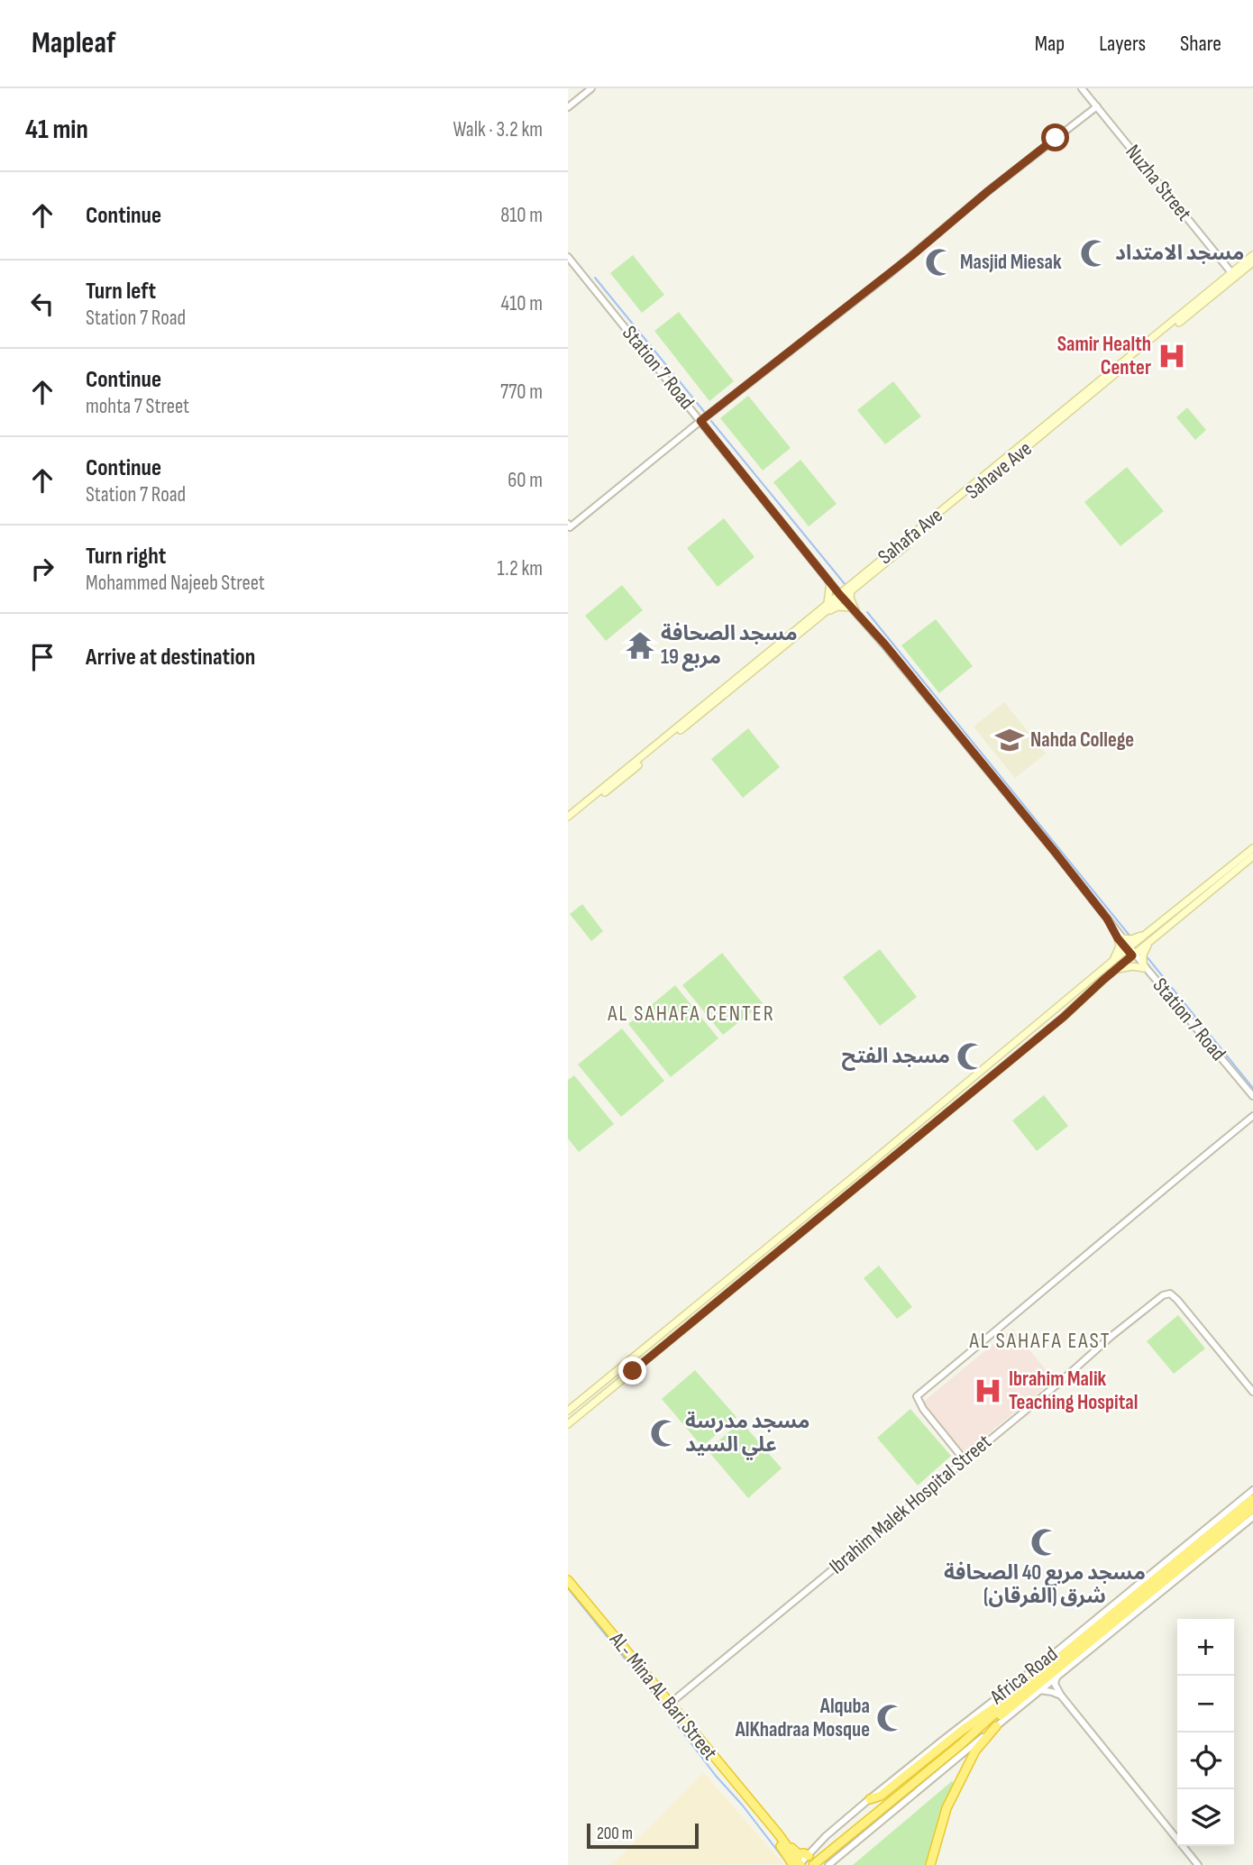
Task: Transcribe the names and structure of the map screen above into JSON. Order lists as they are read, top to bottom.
{
  "streets": {
    "highway": ["Africa Road", "AL- Mina AL Bari Street"],
    "main road": ["Sahave Ave"],
    "street": ["Nuzha Street", "Station 7 Road", "Ibrahim Malek Hospital Street"]
  },
  "crossings": [
    ["Nuzha Street", "Sahave Ave"],
    ["Station 7 Road", "Sahave Ave"],
    ["Ibrahim Malek Hospital Street", "AL- Mina AL Bari Street"]
  ],
  "districts": ["AL SAHAFA CENTER", "AL SAHAFA EAST"],
  "places": {
    "mosque": [
      "مسجد الامتداد",
      "Masjid Miesak",
      "مسجد الفتح",
      "مسجد مدرسة علي السيد",
      "مسجد مربع 40 الصحافة شرق (الفرقان)",
      "Alquba AlKhadraa Mosque"
    ],
    "hospital": ["Samir Health Center", "Ibrahim Malik Teaching Hospital"],
    "temple": ["مسجد الصحافة مربع 19"],
    "school or university": ["Nahda College"]
  },
  "scale_bar": "200 m",
  "page": {
    "header": "Mapleaf",
    "nav": ["Map", "Layers", "Share"],
    "heading": ["41 min", "Walk · 3.2 km"],
    "list": [
      ["Continue", "810 m"],
      ["Turn left", "Station 7 Road", "410 m"],
      ["Continue", "mohta 7 Street", "770 m"],
      ["Continue", "Station 7 Road", "60 m"],
      ["Turn right", "Mohammed Najeeb Street", "1.2 km"],
      "Arrive at destination"
    ],
    "map_buttons": ["+", "−"],
    "scale": "200 m"
  }
}
